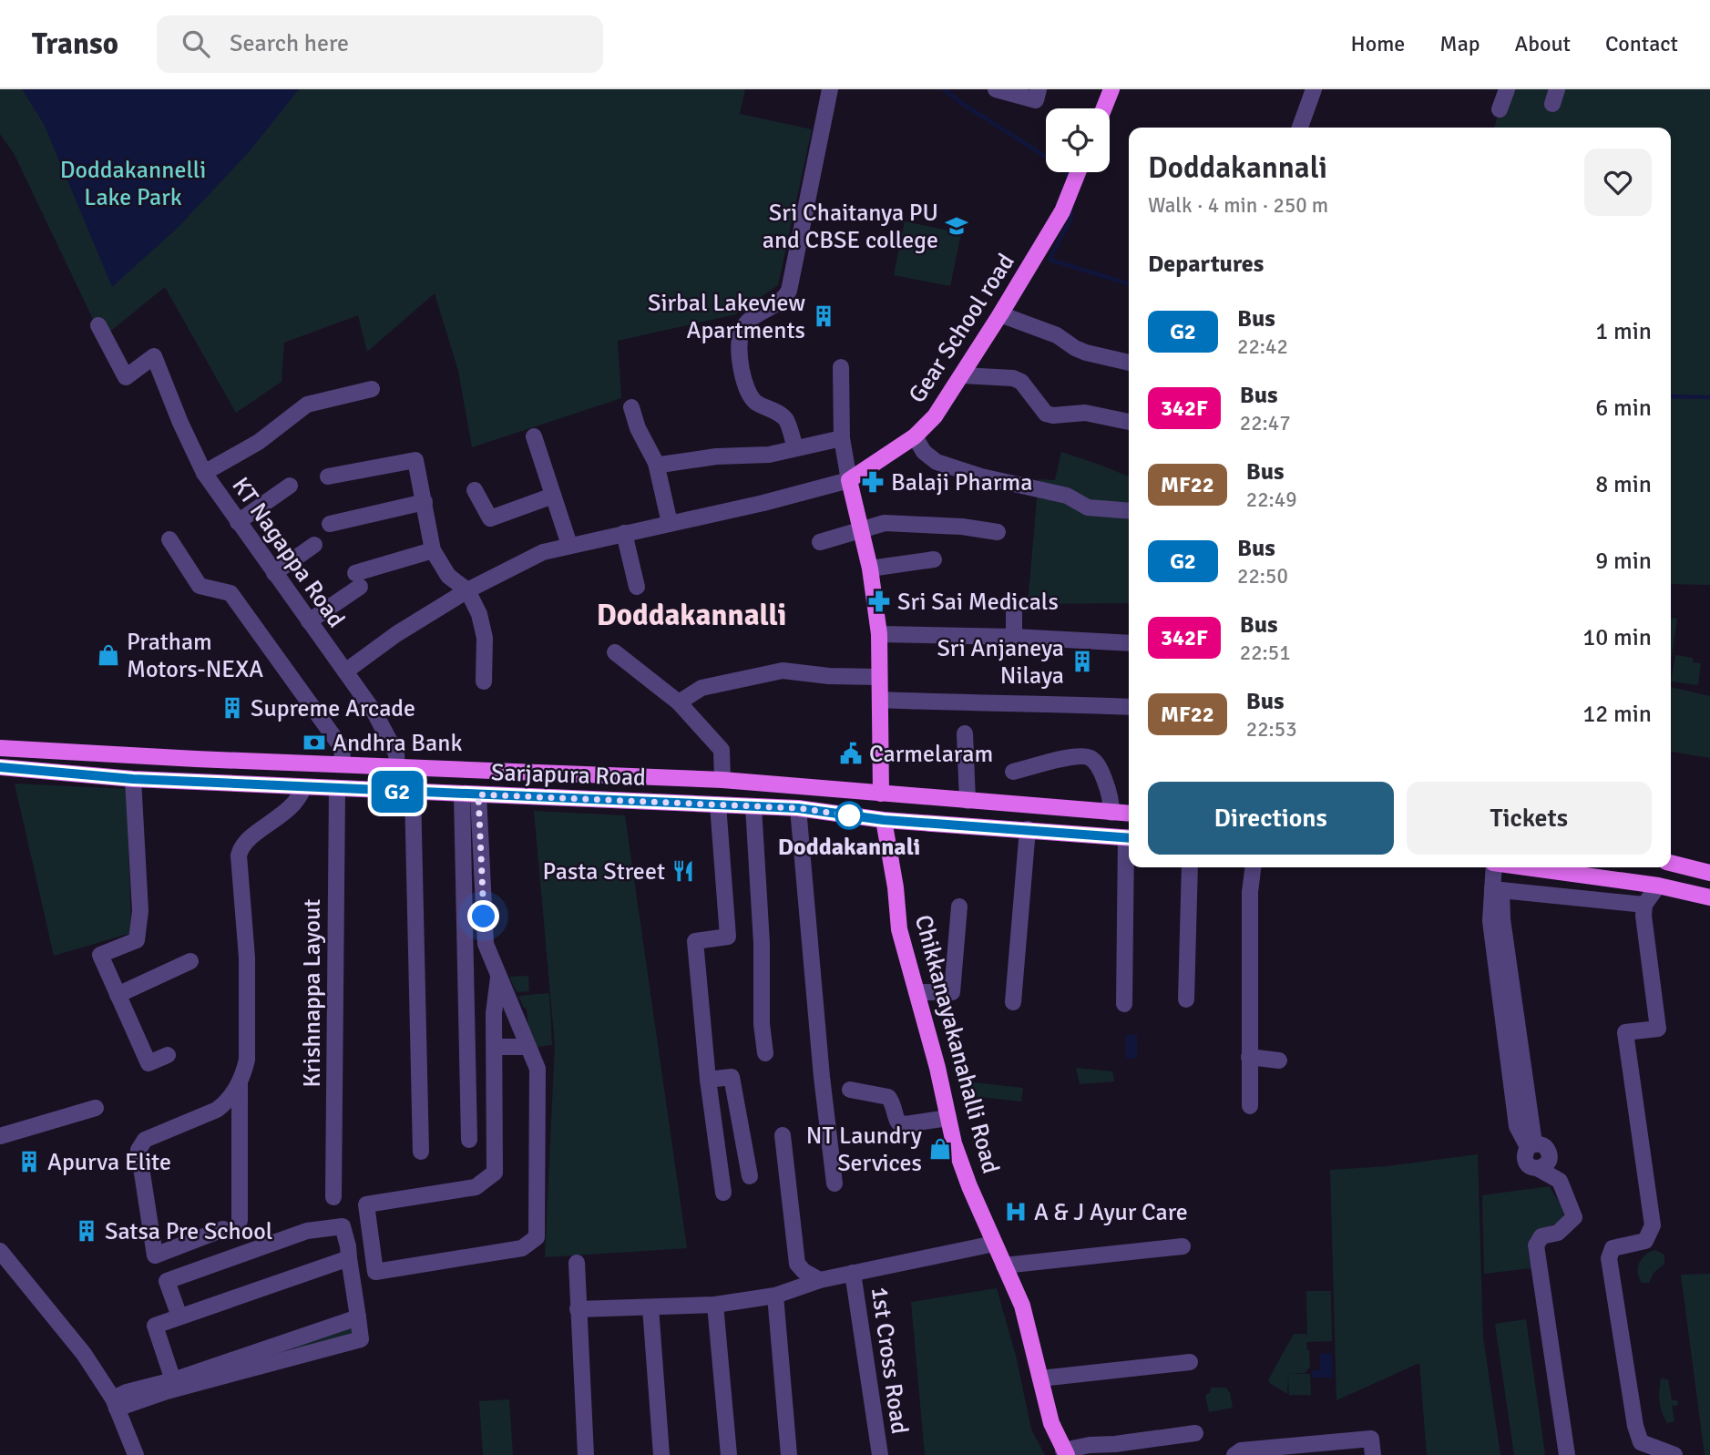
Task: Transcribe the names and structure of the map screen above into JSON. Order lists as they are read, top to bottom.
{
  "streets": {
    "main road": ["Gear School road", "Sarjapura Road", "Chikkanayakanahalli Road"],
    "street": ["KT Nagappa Road", "Krishnappa Layout", "1st Cross Road"]
  },
  "crossings": [
    ["KT Nagappa Road", "Sarjapura Road"],
    ["Sarjapura Road", "Krishnappa Layout"],
    ["Sarjapura Road", "Chikkanayakanahalli Road"]
  ],
  "districts": ["Doddakannalli"],
  "parks": ["Doddakannelli Lake Park"],
  "places": {
    "school or university": ["Sri Chaitanya PU and CBSE college"],
    "building": [
      "Sirbal Lakeview Apartments",
      "Sri Anjaneya Nilaya",
      "Supreme Arcade",
      "Apurva Elite",
      "Satsa Pre School"
    ],
    "pharmacy": ["Balaji Pharma", "Sri Sai Medicals"],
    "shop": ["Pratham Motors-NEXA", "NT Laundry Services"],
    "bank": ["Andhra Bank"],
    "public building": ["Carmelaram"],
    "other": ["Doddakannali"],
    "restaurant": ["Pasta Street"],
    "hospital": ["A & J Ayur Care"]
  },
  "lines": ["bus line G2"],
  "page": {
    "header": "Transo",
    "search": "Search here",
    "nav": [
      "Home",
      "Map",
      "About",
      "Contact"
    ],
    "on_map": "G2",
    "heading": [
      ["Doddakannali", "Walk · 4 min · 250 m"],
      "Departures"
    ],
    "list": [
      {
        "mark": "G2",
        "name": "Bus",
        "note": "22:42",
        "value": "1 min"
      },
      {
        "mark": "342F",
        "name": "Bus",
        "note": "22:47",
        "value": "6 min"
      },
      {
        "mark": "MF22",
        "name": "Bus",
        "note": "22:49",
        "value": "8 min"
      },
      {
        "mark": "G2",
        "name": "Bus",
        "note": "22:50",
        "value": "9 min"
      },
      {
        "mark": "342F",
        "name": "Bus",
        "note": "22:51",
        "value": "10 min"
      },
      {
        "mark": "MF22",
        "name": "Bus",
        "note": "22:53",
        "value": "12 min"
      }
    ],
    "buttons": ["Directions", "Tickets"]
  }
}
